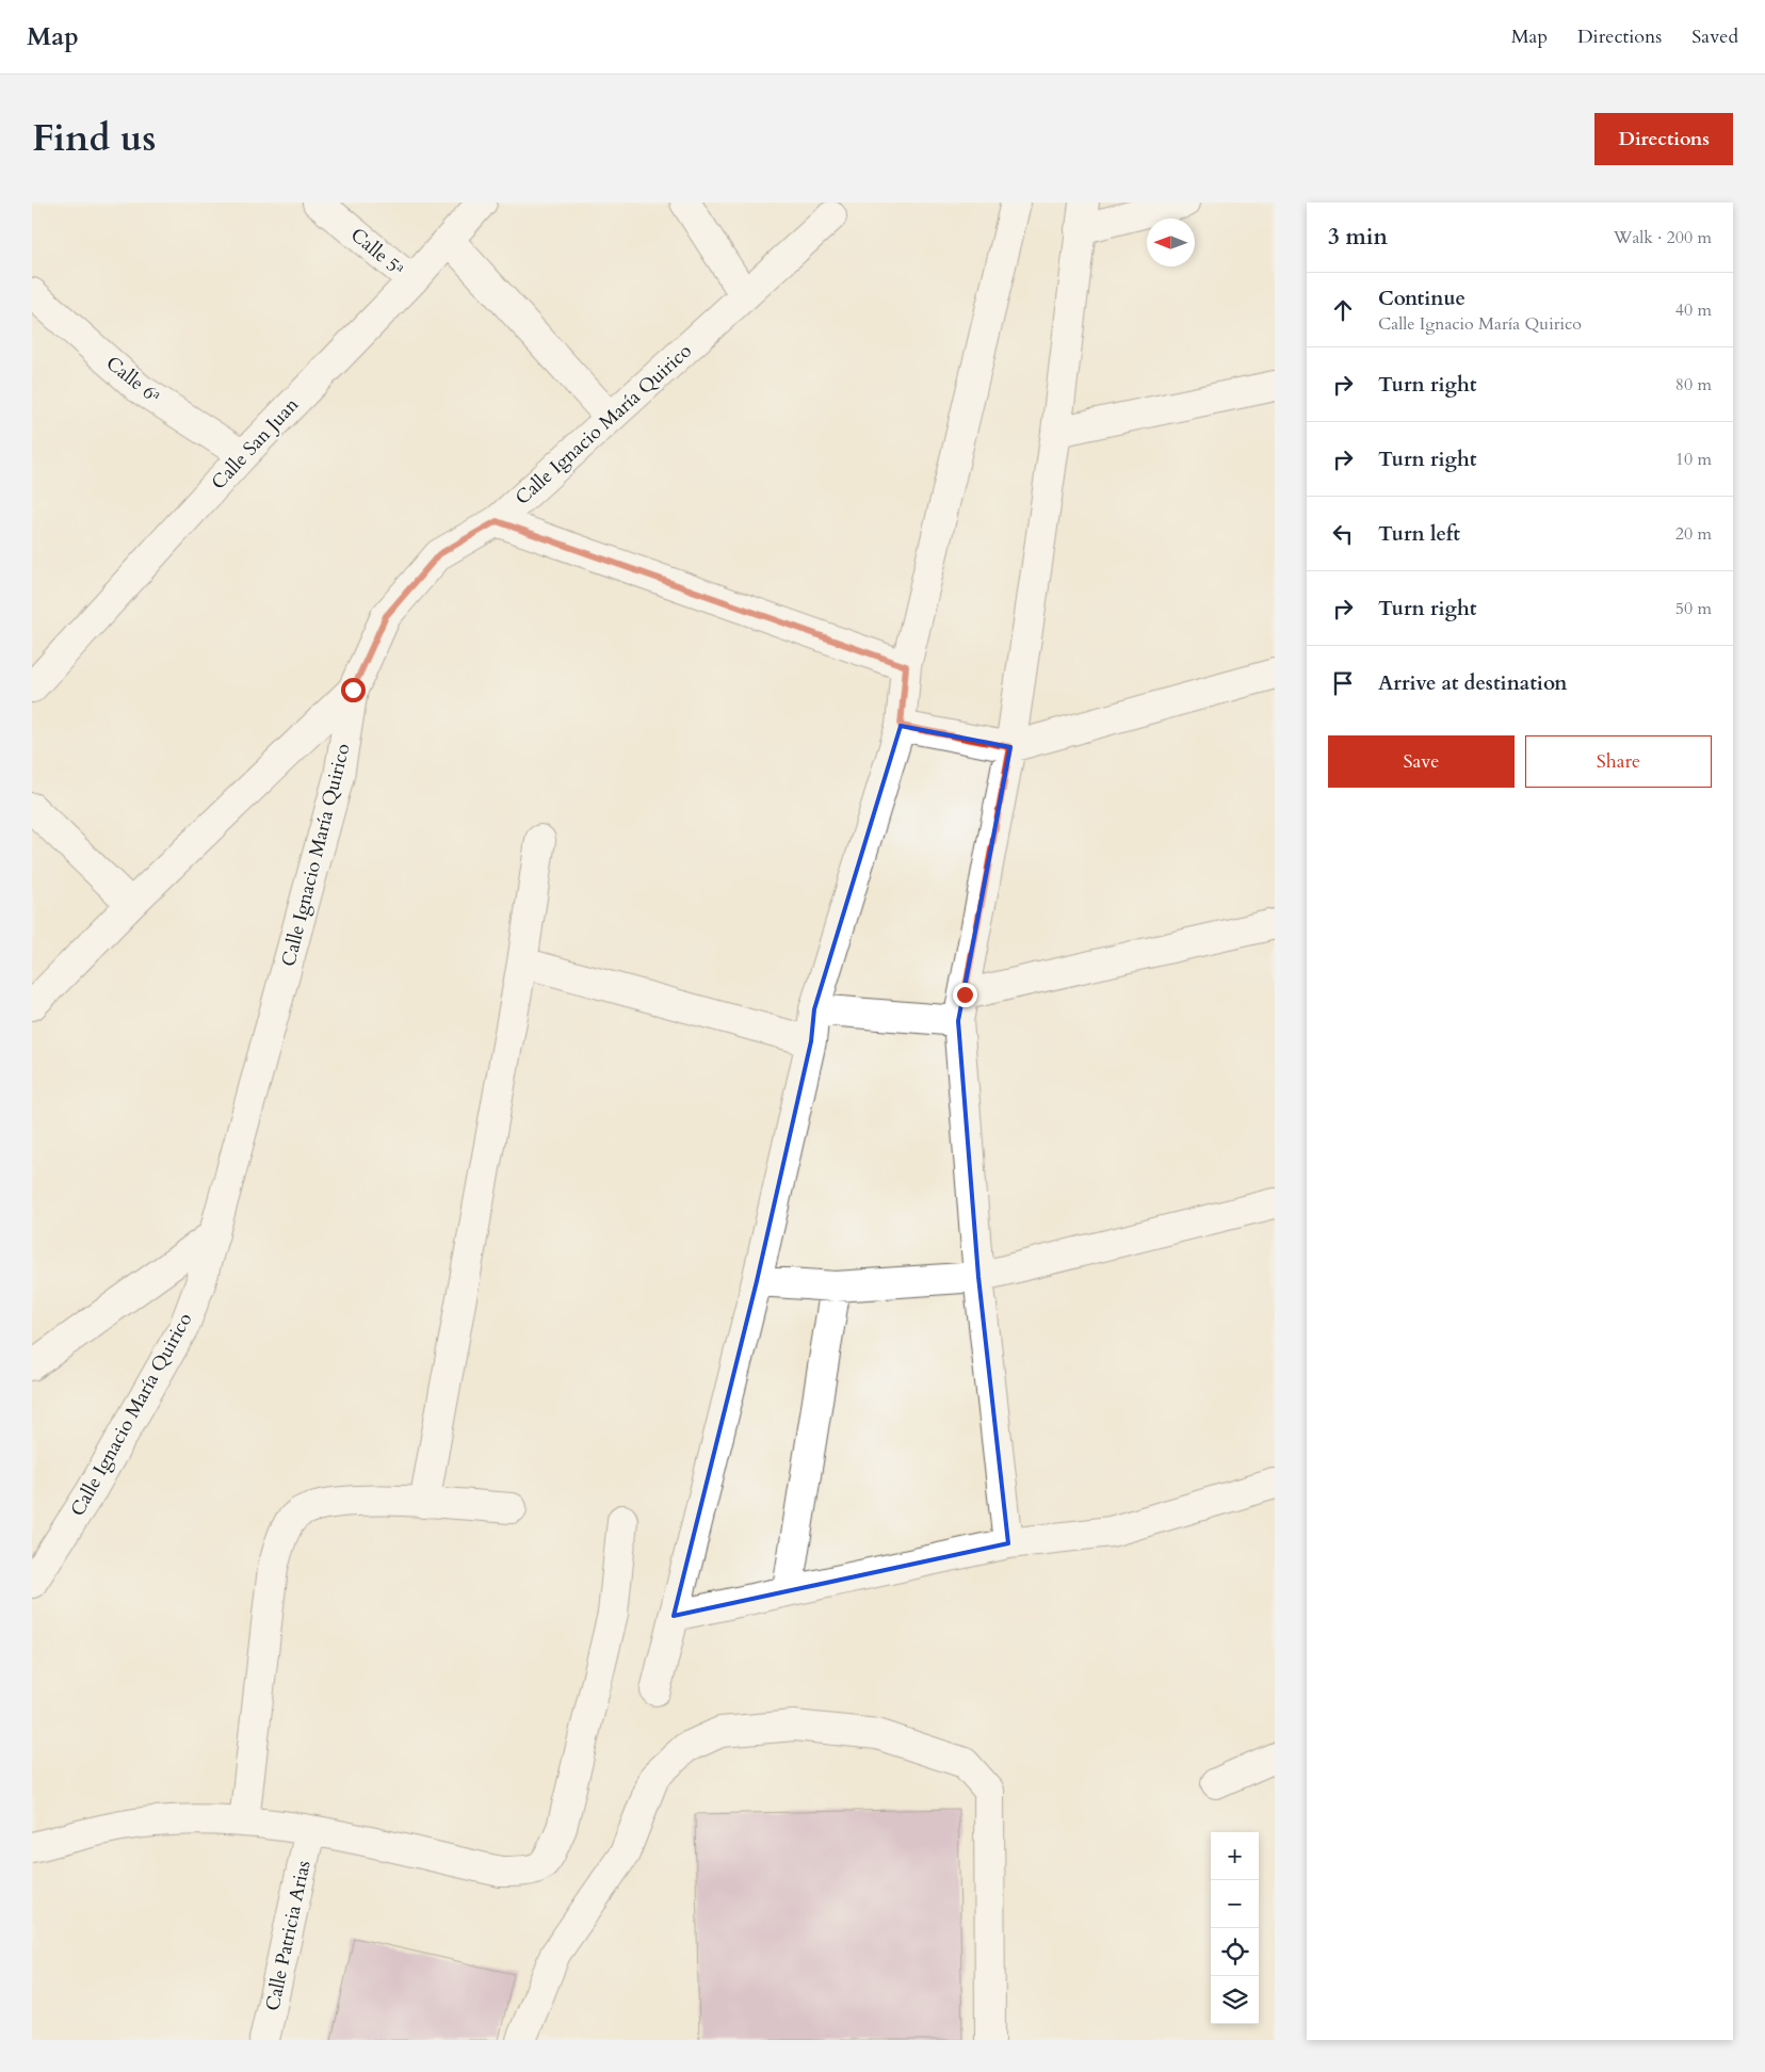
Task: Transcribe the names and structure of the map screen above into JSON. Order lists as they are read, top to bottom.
{
  "streets": {
    "street": [
      "Calle 5ª",
      "Calle 6ª",
      "Calle Ignacio María Quirico",
      "Calle San Juan",
      "Calle Patricia Arias"
    ]
  },
  "crossings": [
    ["Calle 5ª", "Calle San Juan"],
    ["Calle 6ª", "Calle San Juan"]
  ],
  "north": "left",
  "page": {
    "header": "Map",
    "nav": ["Map", "Directions", "Saved"],
    "title": "Find us",
    "buttons": [
      "Directions",
      ["Save", "Share"]
    ],
    "heading": ["3 min", "Walk · 200 m"],
    "list": [
      ["Continue", "Calle Ignacio María Quirico", "40 m"],
      ["Turn right", "80 m"],
      ["Turn right", "10 m"],
      ["Turn left", "20 m"],
      ["Turn right", "50 m"],
      "Arrive at destination"
    ],
    "map_buttons": ["+", "−"]
  }
}
